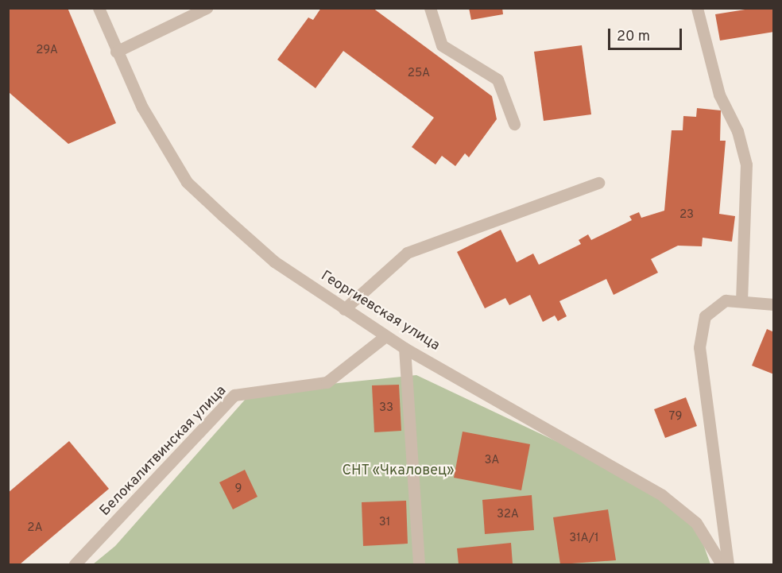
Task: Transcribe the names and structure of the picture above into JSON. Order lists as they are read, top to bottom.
{
  "streets": {
    "street": ["Георгиевская улица", "Белокалитвинская улица"]
  },
  "crossings": [
    ["Георгиевская улица", "Белокалитвинская улица"]
  ],
  "parks": ["СНТ «Чкаловец»"],
  "house_numbers": [
    "29А",
    "25А",
    "23",
    "33",
    "79",
    "3А",
    "9",
    "32А",
    "31",
    "2А",
    "31А/1"
  ],
  "scale_bar": "20 m"
}
